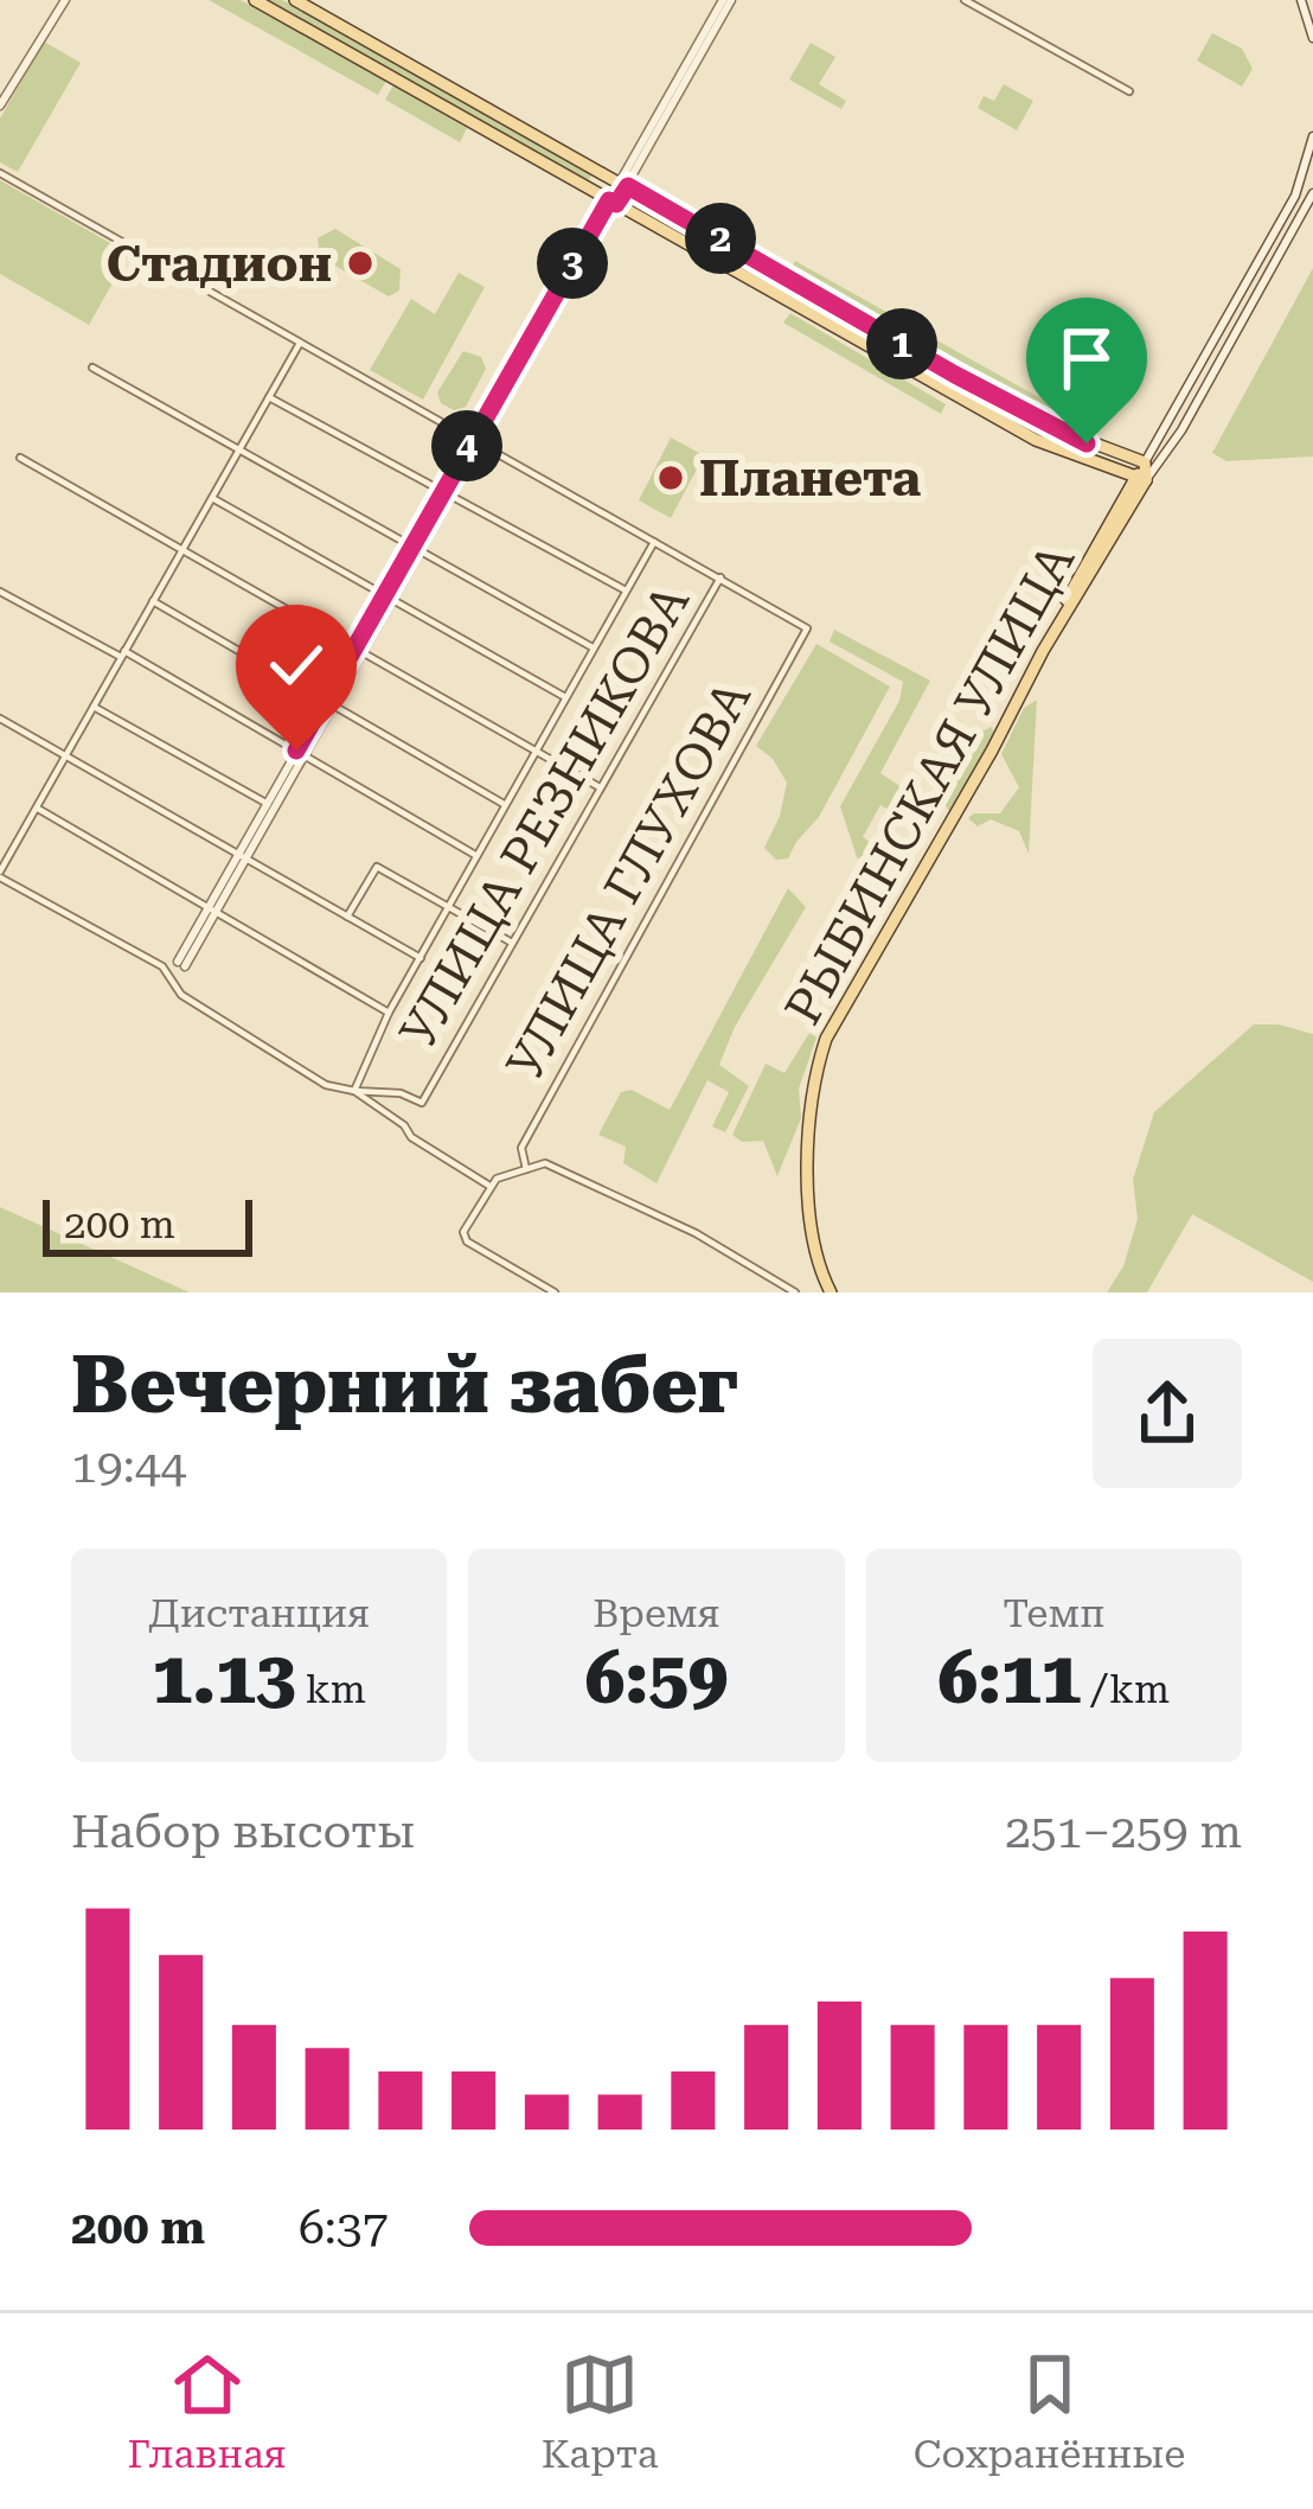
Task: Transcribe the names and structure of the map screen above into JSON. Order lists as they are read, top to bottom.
{
  "streets": {
    "main road": ["РЫБИНСКАЯ УЛИЦА"],
    "street": ["УЛИЦА РЕЗНИКОВА", "УЛИЦА ГЛУХОВА"]
  },
  "crossings": [
    ["УЛИЦА РЕЗНИКОВА", "УЛИЦА ГЛУХОВА"]
  ],
  "places": ["Стадион", "Планета"],
  "scale_bar": "200 m",
  "page": {
    "pins": [
      "2",
      "3",
      "1",
      "4"
    ],
    "scale": "200 m",
    "heading": ["Вечерний забег", "19:44"],
    "stats": [
      ["Дистанция", "1.13 km"],
      ["Время", "6:59"],
      ["Темп", "6:11 /km"]
    ],
    "chart": ["Набор высоты", "251–259 m"],
    "list": [
      {
        "name": "200 m",
        "note": "6:37"
      }
    ],
    "tabs": ["Главная", "Карта", "Сохранённые"]
  }
}
